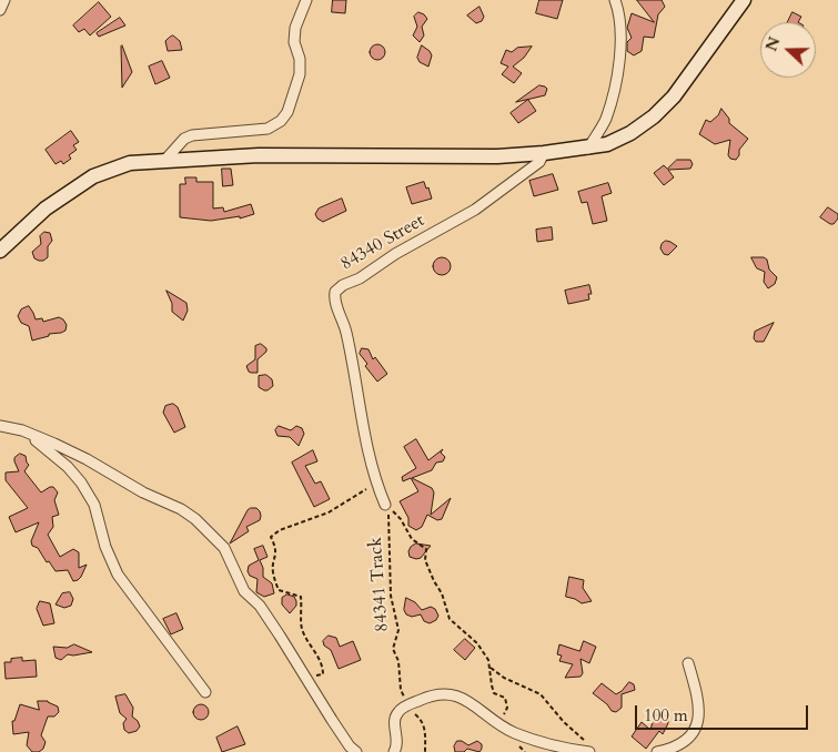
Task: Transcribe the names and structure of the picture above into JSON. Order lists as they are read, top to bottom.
{
  "streets": {
    "street": ["84340 Street"],
    "path": ["84341 Track"]
  },
  "crossings": [
    ["84340 Street", "84341 Track"]
  ],
  "scale_bar": "100 m",
  "north": "left"
}
